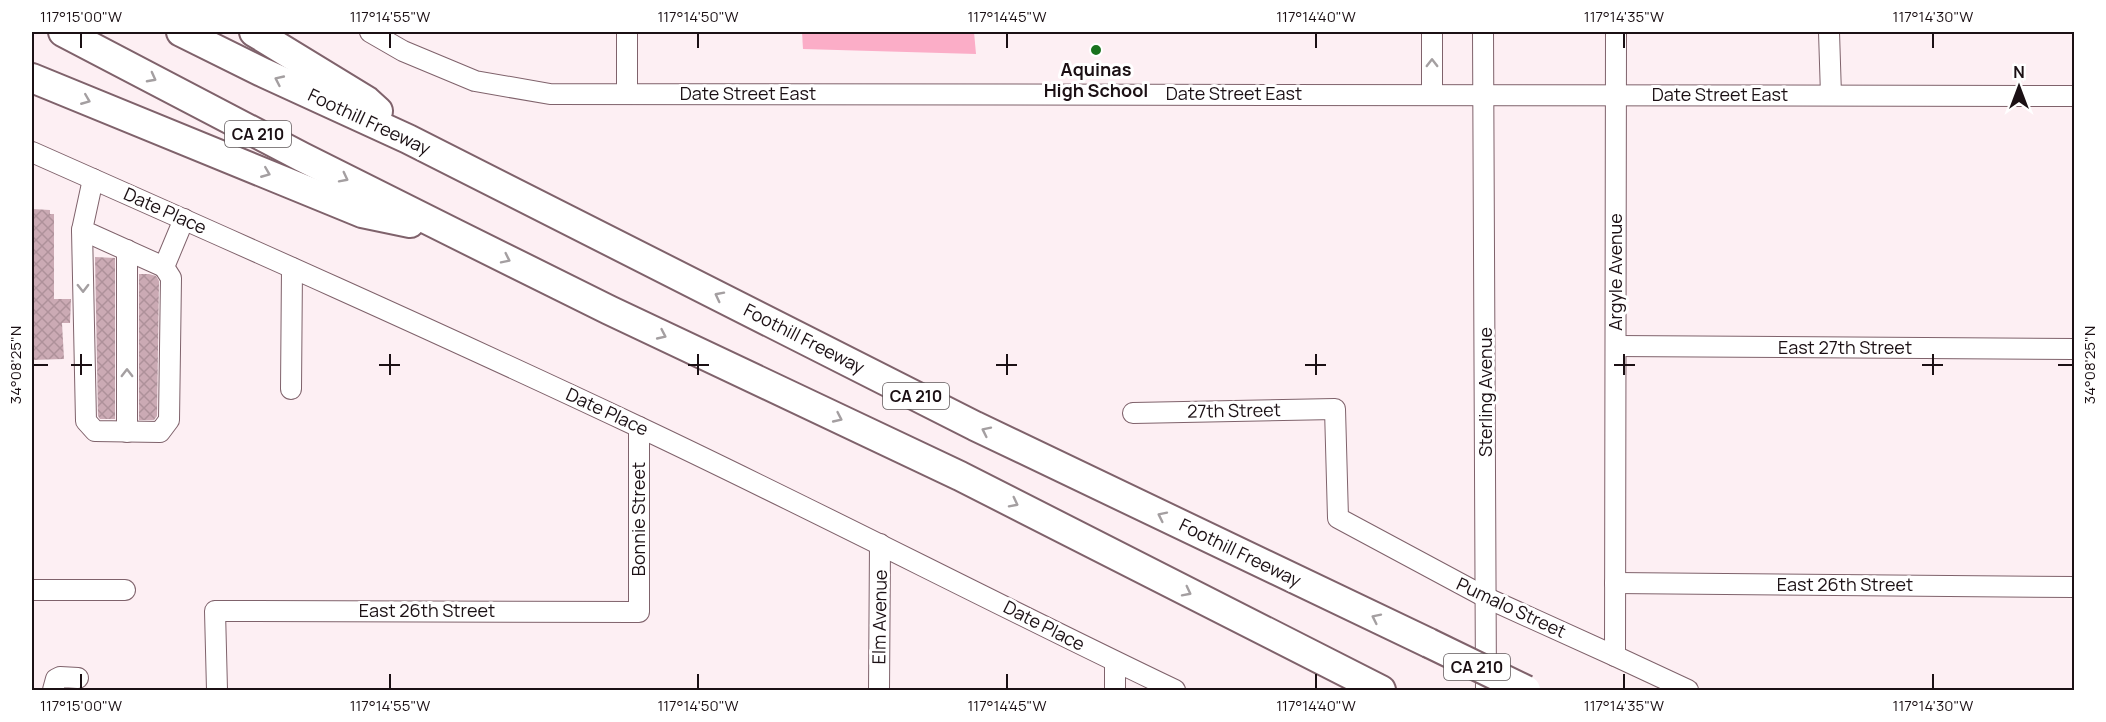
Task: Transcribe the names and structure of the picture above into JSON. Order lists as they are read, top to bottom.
{
  "streets": {
    "highway": ["Foothill Freeway", "CA 210"],
    "street": [
      "Date Street East",
      "Date Place",
      "Argyle Avenue",
      "East 27th Street",
      "Sterling Avenue",
      "27th Street",
      "Bonnie Street",
      "East 26th Street",
      "Pumalo Street",
      "Elm Avenue"
    ]
  },
  "crossings": [
    ["Date Street East", "Argyle Avenue"],
    ["Date Street East", "Sterling Avenue"],
    ["Date Place", "Bonnie Street"],
    ["Date Place", "Elm Avenue"],
    ["Argyle Avenue", "East 27th Street"],
    ["Argyle Avenue", "East 26th Street"],
    ["Argyle Avenue", "Pumalo Street"],
    ["Sterling Avenue", "Pumalo Street"],
    ["27th Street", "Pumalo Street"],
    ["Bonnie Street", "East 26th Street"]
  ],
  "places": ["Aquinas High School"],
  "north": "top",
  "coordinates": [
    "117°15'00\"W",
    "117°14'55\"W",
    "117°14'50\"W",
    "117°14'45\"W",
    "117°14'40\"W",
    "117°14'35\"W",
    "117°14'30\"W",
    "34°08'25\"N"
  ]
}
